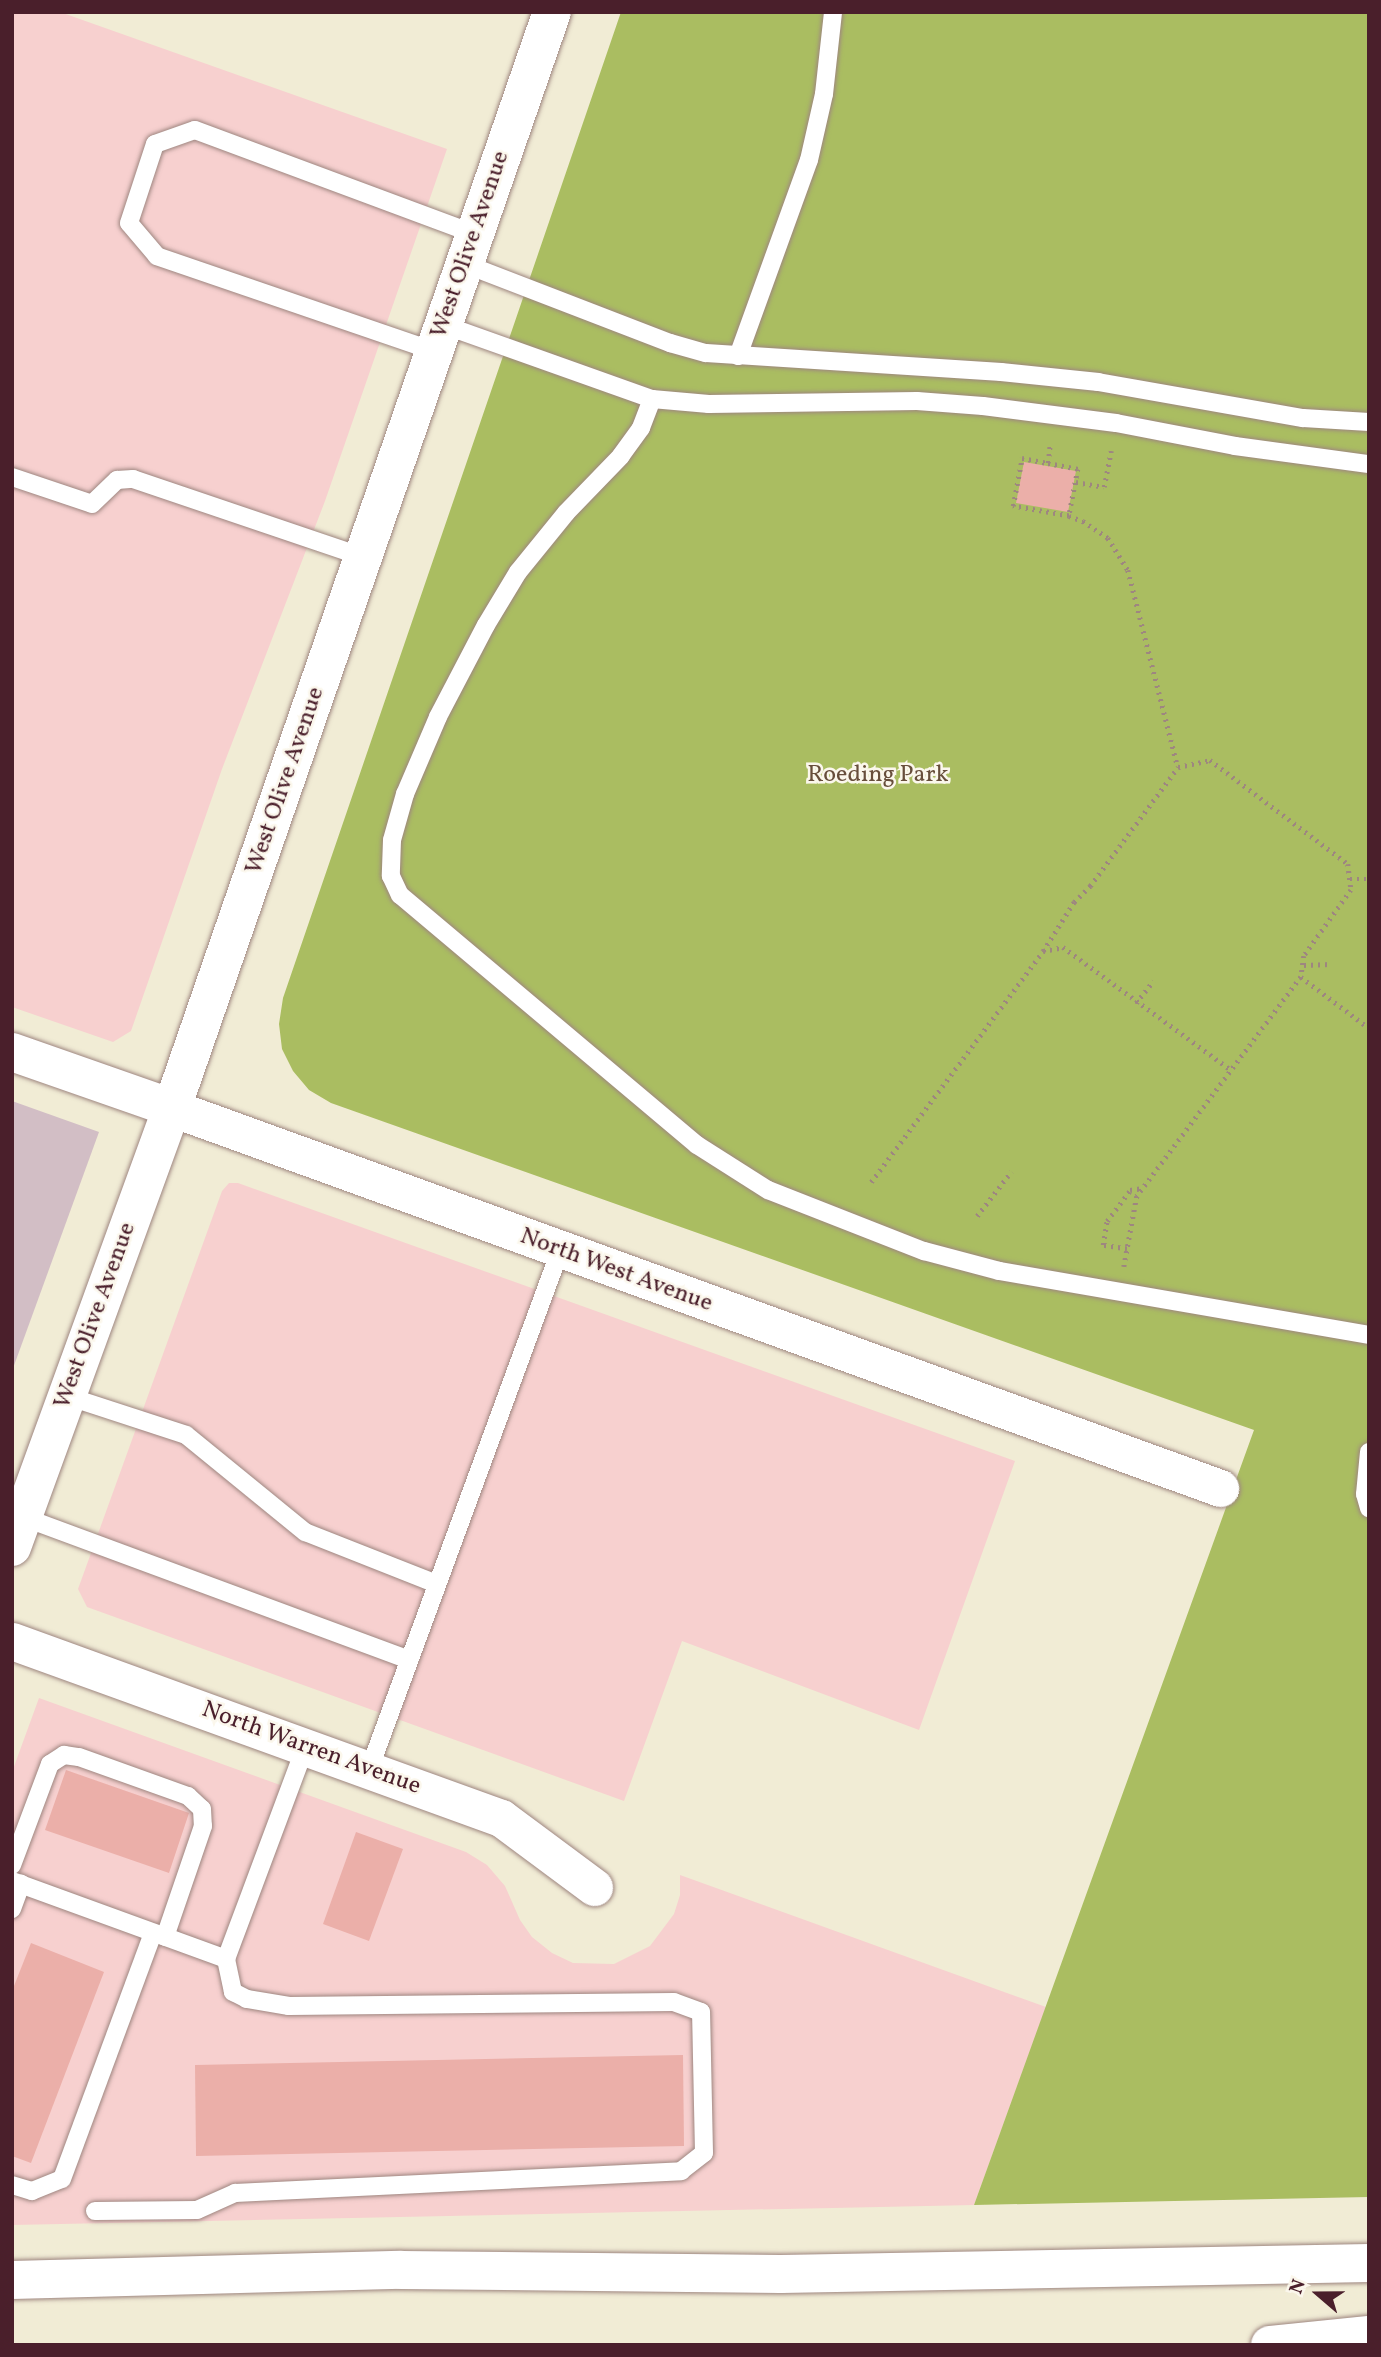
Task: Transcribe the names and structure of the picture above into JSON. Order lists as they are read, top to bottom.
{
  "streets": {
    "main road": ["West Olive Avenue", "North West Avenue"],
    "street": ["North Warren Avenue"]
  },
  "crossings": [
    ["West Olive Avenue", "North West Avenue"]
  ],
  "parks": ["Roeding Park"],
  "north": "left"
}
